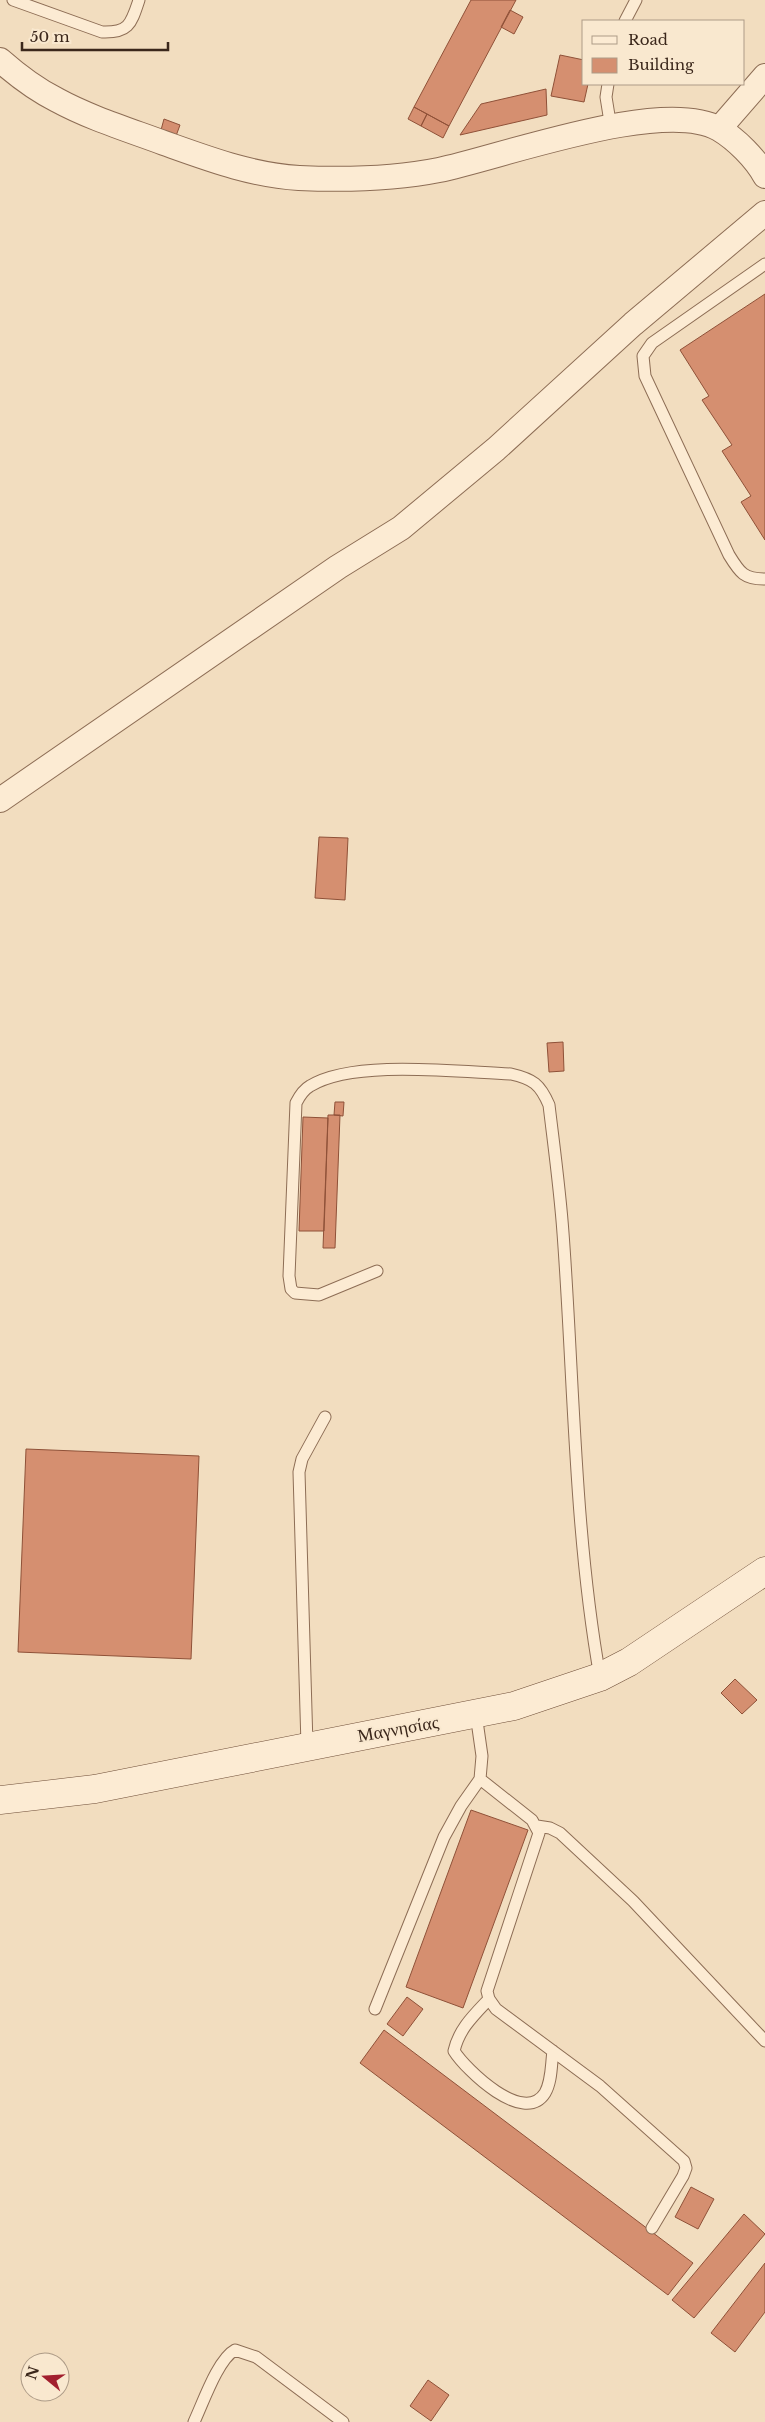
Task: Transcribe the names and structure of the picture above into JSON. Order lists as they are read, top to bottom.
{
  "streets": {
    "street": ["Μαγνησίας"]
  },
  "legend": ["Road", "Building"],
  "scale_bar": "50 m",
  "north": "left"
}
